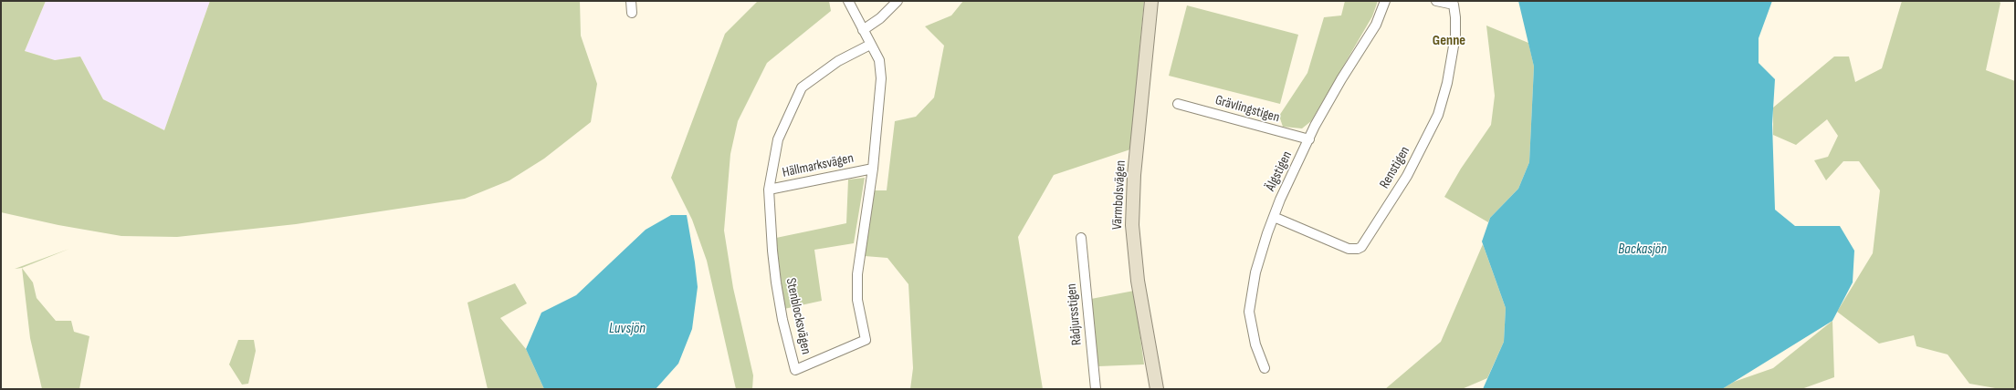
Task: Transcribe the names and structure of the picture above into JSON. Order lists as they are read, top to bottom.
{
  "streets": {
    "street": [
      "Grävlingstigen",
      "Hällmarksvägen",
      "Renstigen",
      "Älgstigen",
      "Värmbolsvägen",
      "Rådjursstigen",
      "Stenblocksvägen"
    ]
  },
  "crossings": [
    ["Grävlingstigen", "Älgstigen"],
    ["Hällmarksvägen", "Stenblocksvägen"],
    ["Renstigen", "Älgstigen"]
  ],
  "districts": ["Genne"],
  "water": ["Backasjön", "Luvsjön"]
}
